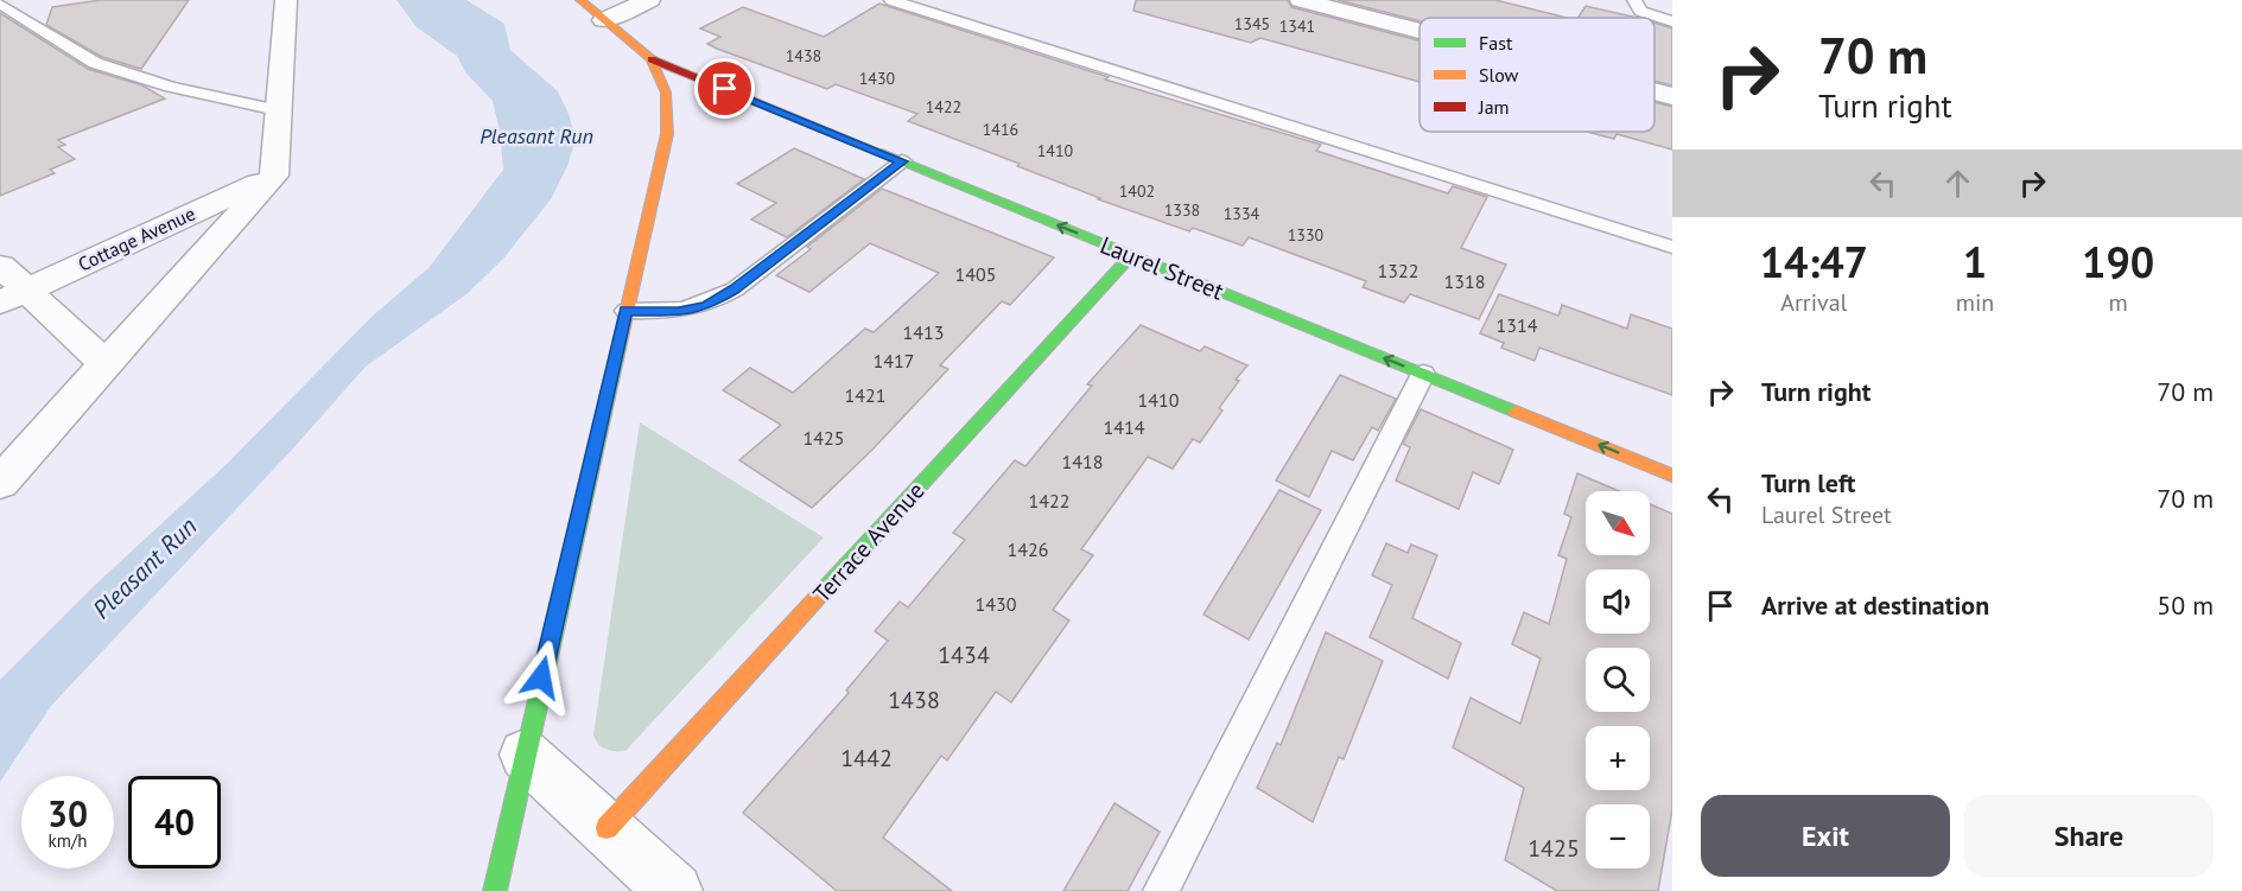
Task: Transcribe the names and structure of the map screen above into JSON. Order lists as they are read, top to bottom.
{
  "streets": {
    "street": ["Cottage Avenue", "Laurel Street", "Terrace Avenue"]
  },
  "crossings": [
    ["Laurel Street", "Terrace Avenue"]
  ],
  "one_way": ["Laurel Street"],
  "water": ["Pleasant Run"],
  "house_numbers": [
    "1345",
    "1341",
    "1438",
    "1430",
    "1422",
    "1416",
    "1410",
    "1402",
    "1338",
    "1334",
    "1330",
    "1322",
    "1405",
    "1318",
    "1314",
    "1413",
    "1417",
    "1421",
    "1410",
    "1414",
    "1425",
    "1418",
    "1422",
    "1426",
    "1430",
    "1434",
    "1438",
    "1442",
    "1425"
  ],
  "legend": ["Fast", "Slow", "Jam"],
  "north": "bottom right",
  "page": {
    "turn": ["70 m", "Turn right"],
    "eta": [
      "14:47",
      "Arrival",
      "1",
      "min",
      "190",
      "m"
    ],
    "list": [
      {
        "name": "Turn right",
        "value": "70 m"
      },
      {
        "name": "Turn left",
        "note": "Laurel Street",
        "value": "70 m"
      },
      {
        "name": "Arrive at destination",
        "value": "50 m"
      }
    ],
    "map_buttons": ["+", "−"],
    "speed": "30 km/h",
    "limit": "40",
    "buttons": ["Exit", "Share"]
  }
}
